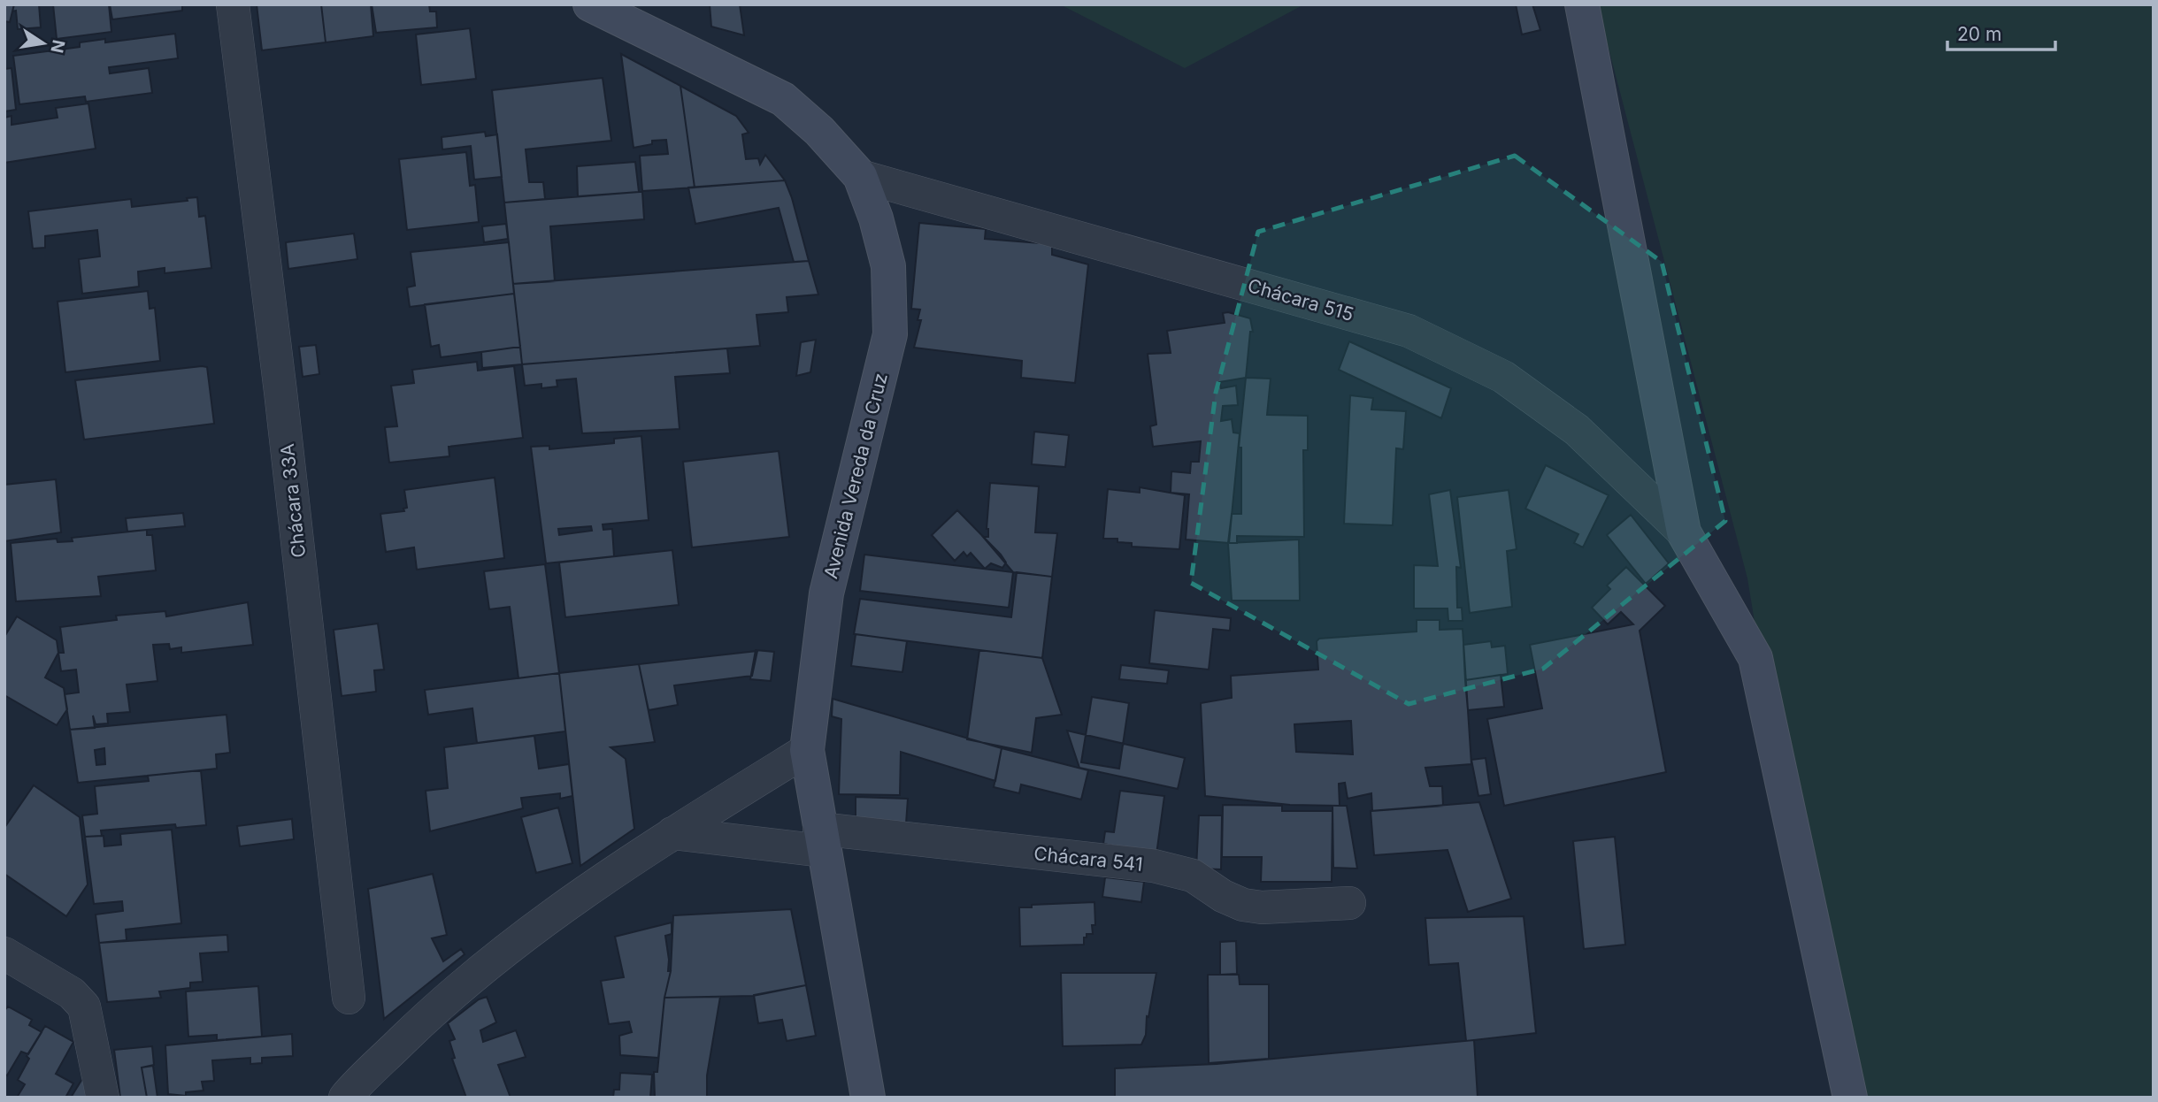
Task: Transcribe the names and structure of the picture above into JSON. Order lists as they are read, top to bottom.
{
  "streets": {
    "street": [
      "Chácara 515",
      "Avenida Vereda da Cruz",
      "Chácara 33A",
      "Chácara 541"
    ]
  },
  "crossings": [
    ["Chácara 515", "Avenida Vereda da Cruz"],
    ["Avenida Vereda da Cruz", "Chácara 541"]
  ],
  "scale_bar": "20 m",
  "north": "right"
}
